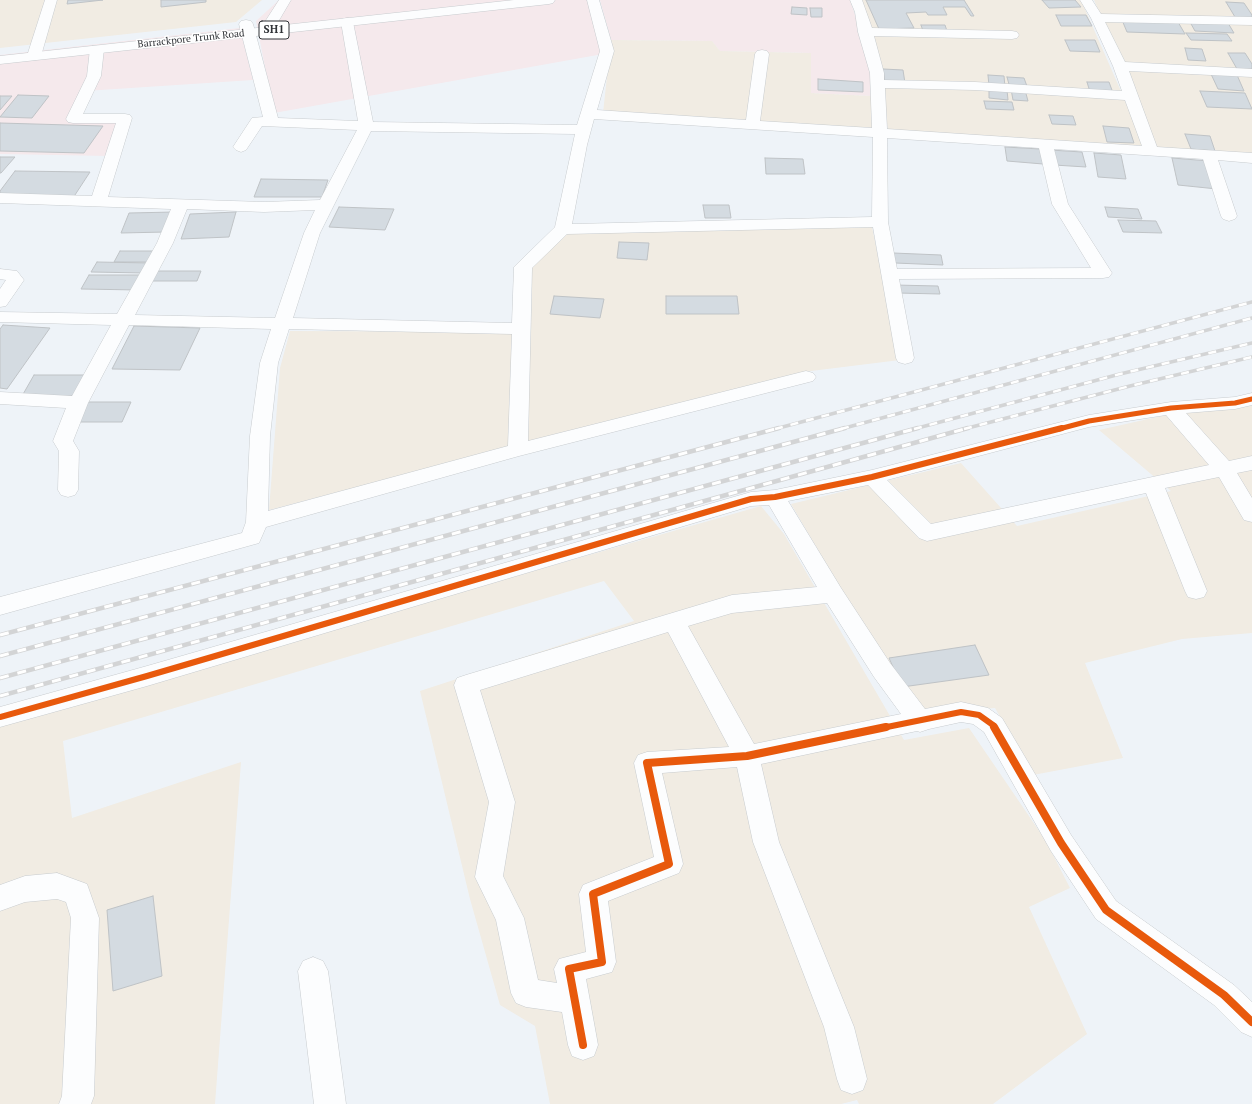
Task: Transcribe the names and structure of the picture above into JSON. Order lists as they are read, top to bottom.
{
  "streets": {
    "street": ["SH1", "Barrackpore Trunk Road"]
  }
}
